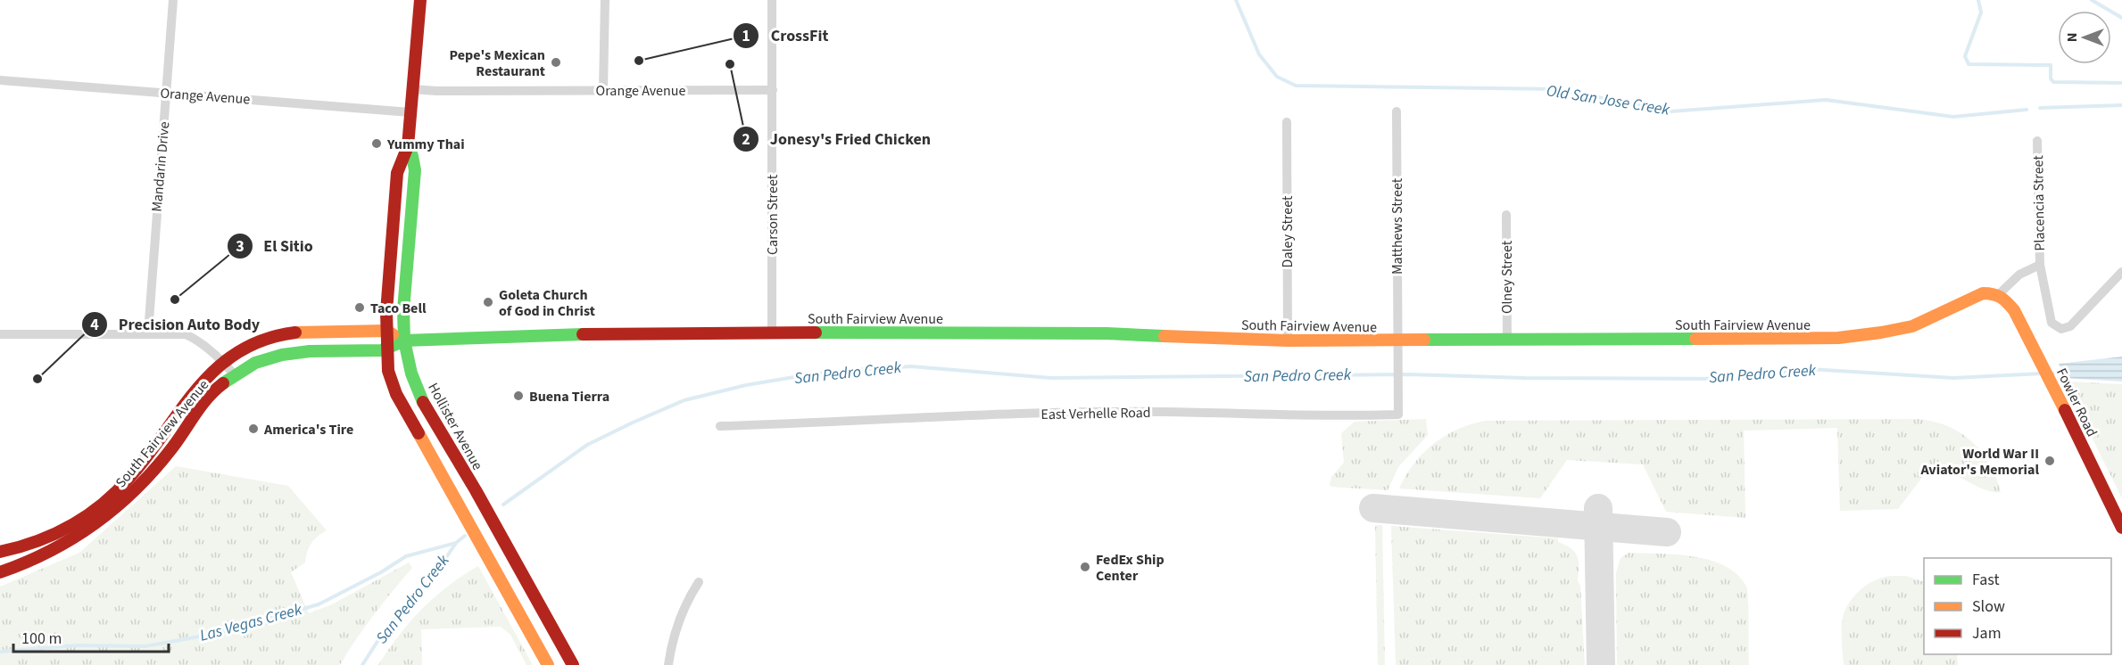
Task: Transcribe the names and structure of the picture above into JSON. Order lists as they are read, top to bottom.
{
  "streets": {
    "main road": ["South Fairview Avenue", "Fowler Road", "Hollister Avenue"],
    "street": [
      "Orange Avenue",
      "Mandarin Drive",
      "Placencia Street",
      "Carson Street",
      "Matthews Street",
      "Daley Street",
      "Olney Street",
      "East Verhelle Road"
    ]
  },
  "crossings": [
    ["Orange Avenue", "Mandarin Drive"],
    ["Orange Avenue", "Carson Street"],
    ["Orange Avenue", "Hollister Avenue"],
    ["Carson Street", "South Fairview Avenue"],
    ["Matthews Street", "South Fairview Avenue"],
    ["Matthews Street", "East Verhelle Road"],
    ["Daley Street", "South Fairview Avenue"],
    ["Olney Street", "South Fairview Avenue"],
    ["South Fairview Avenue", "Fowler Road"],
    ["South Fairview Avenue", "East Verhelle Road"],
    ["South Fairview Avenue", "Hollister Avenue"]
  ],
  "water": ["Old San Jose Creek", "San Pedro Creek", "Las Vegas Creek"],
  "places": [
    "CrossFit",
    "Pepe's Mexican Restaurant",
    "Jonesy's Fried Chicken",
    "Yummy Thai",
    "El Sitio",
    "Goleta Church of God in Christ",
    "Taco Bell",
    "Precision Auto Body",
    "Buena Tierra",
    "America's Tire",
    "World War II Aviator's Memorial",
    "FedEx Ship Center"
  ],
  "legend": ["Fast", "Slow", "Jam"],
  "scale_bar": "100 m",
  "north": "left"
}
